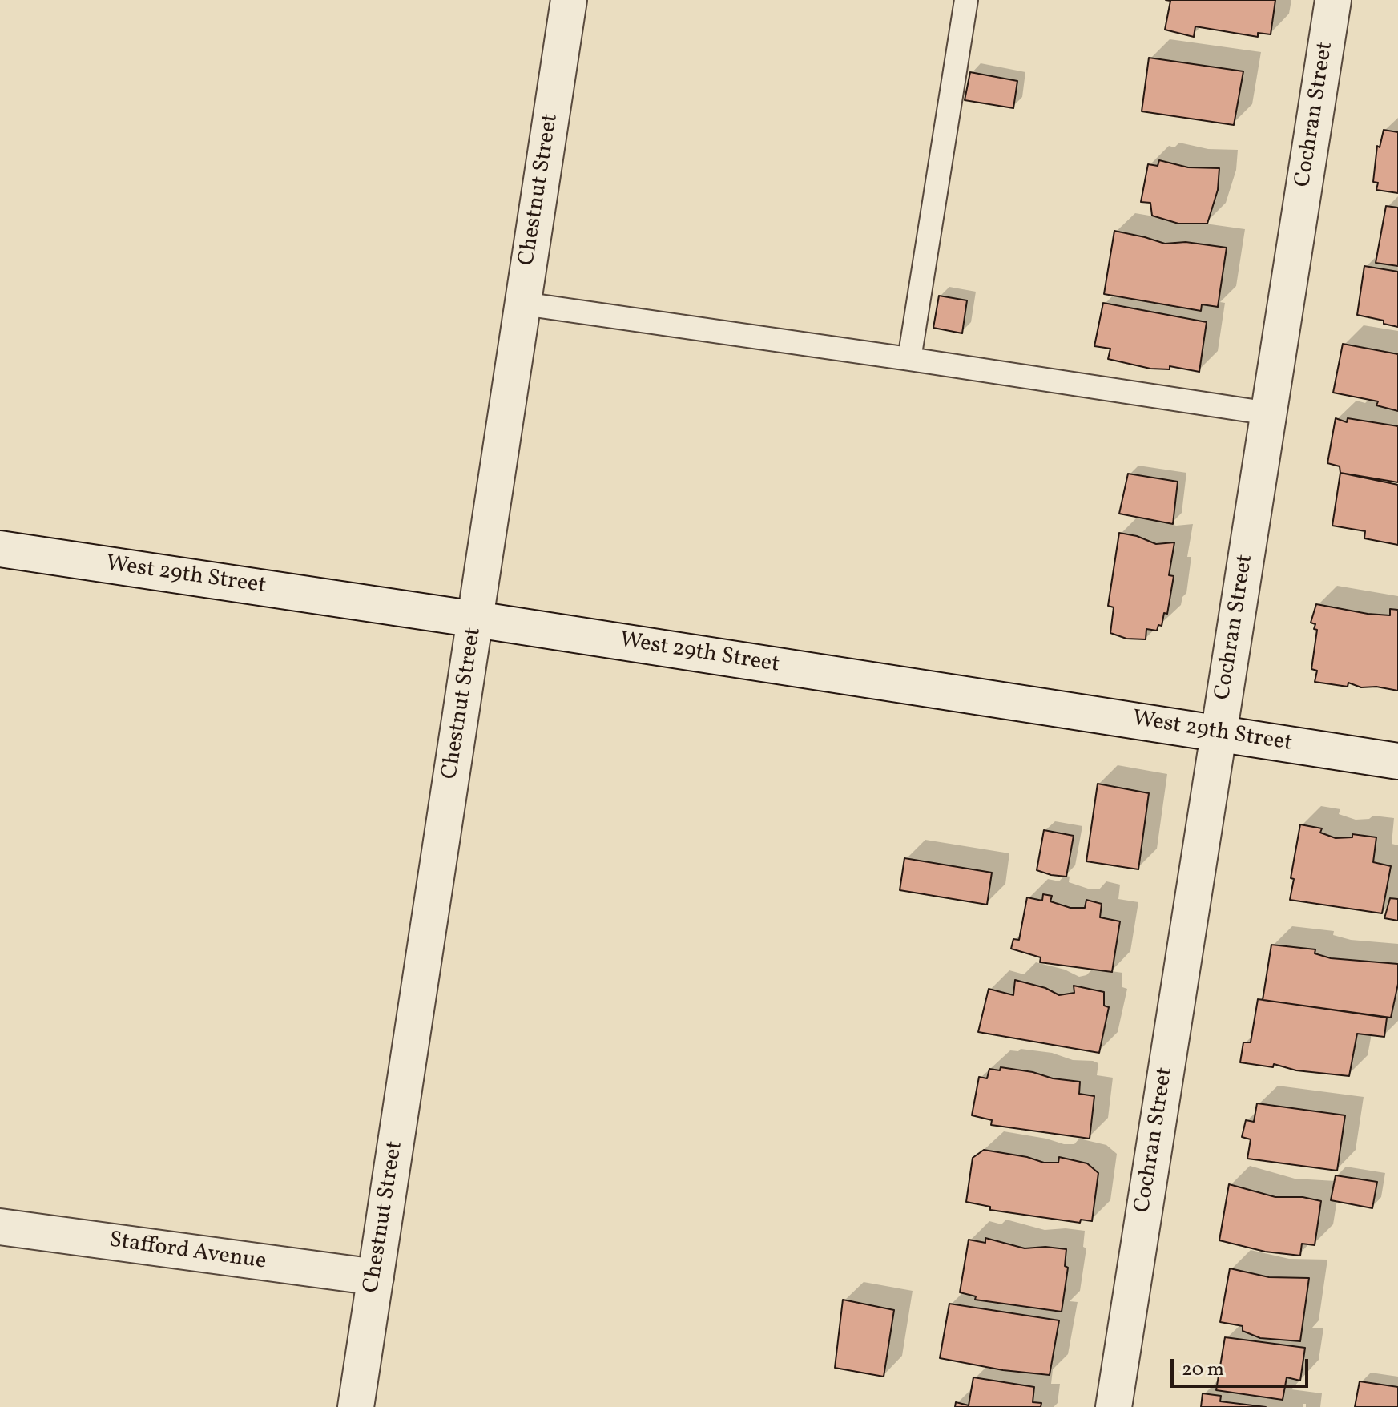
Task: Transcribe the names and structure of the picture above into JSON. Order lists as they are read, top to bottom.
{
  "streets": {
    "street": [
      "Cochran Street",
      "Chestnut Street",
      "West 29th Street",
      "Stafford Avenue"
    ]
  },
  "crossings": [
    ["Cochran Street", "West 29th Street"],
    ["Chestnut Street", "West 29th Street"],
    ["Chestnut Street", "Stafford Avenue"]
  ],
  "scale_bar": "20 m"
}
